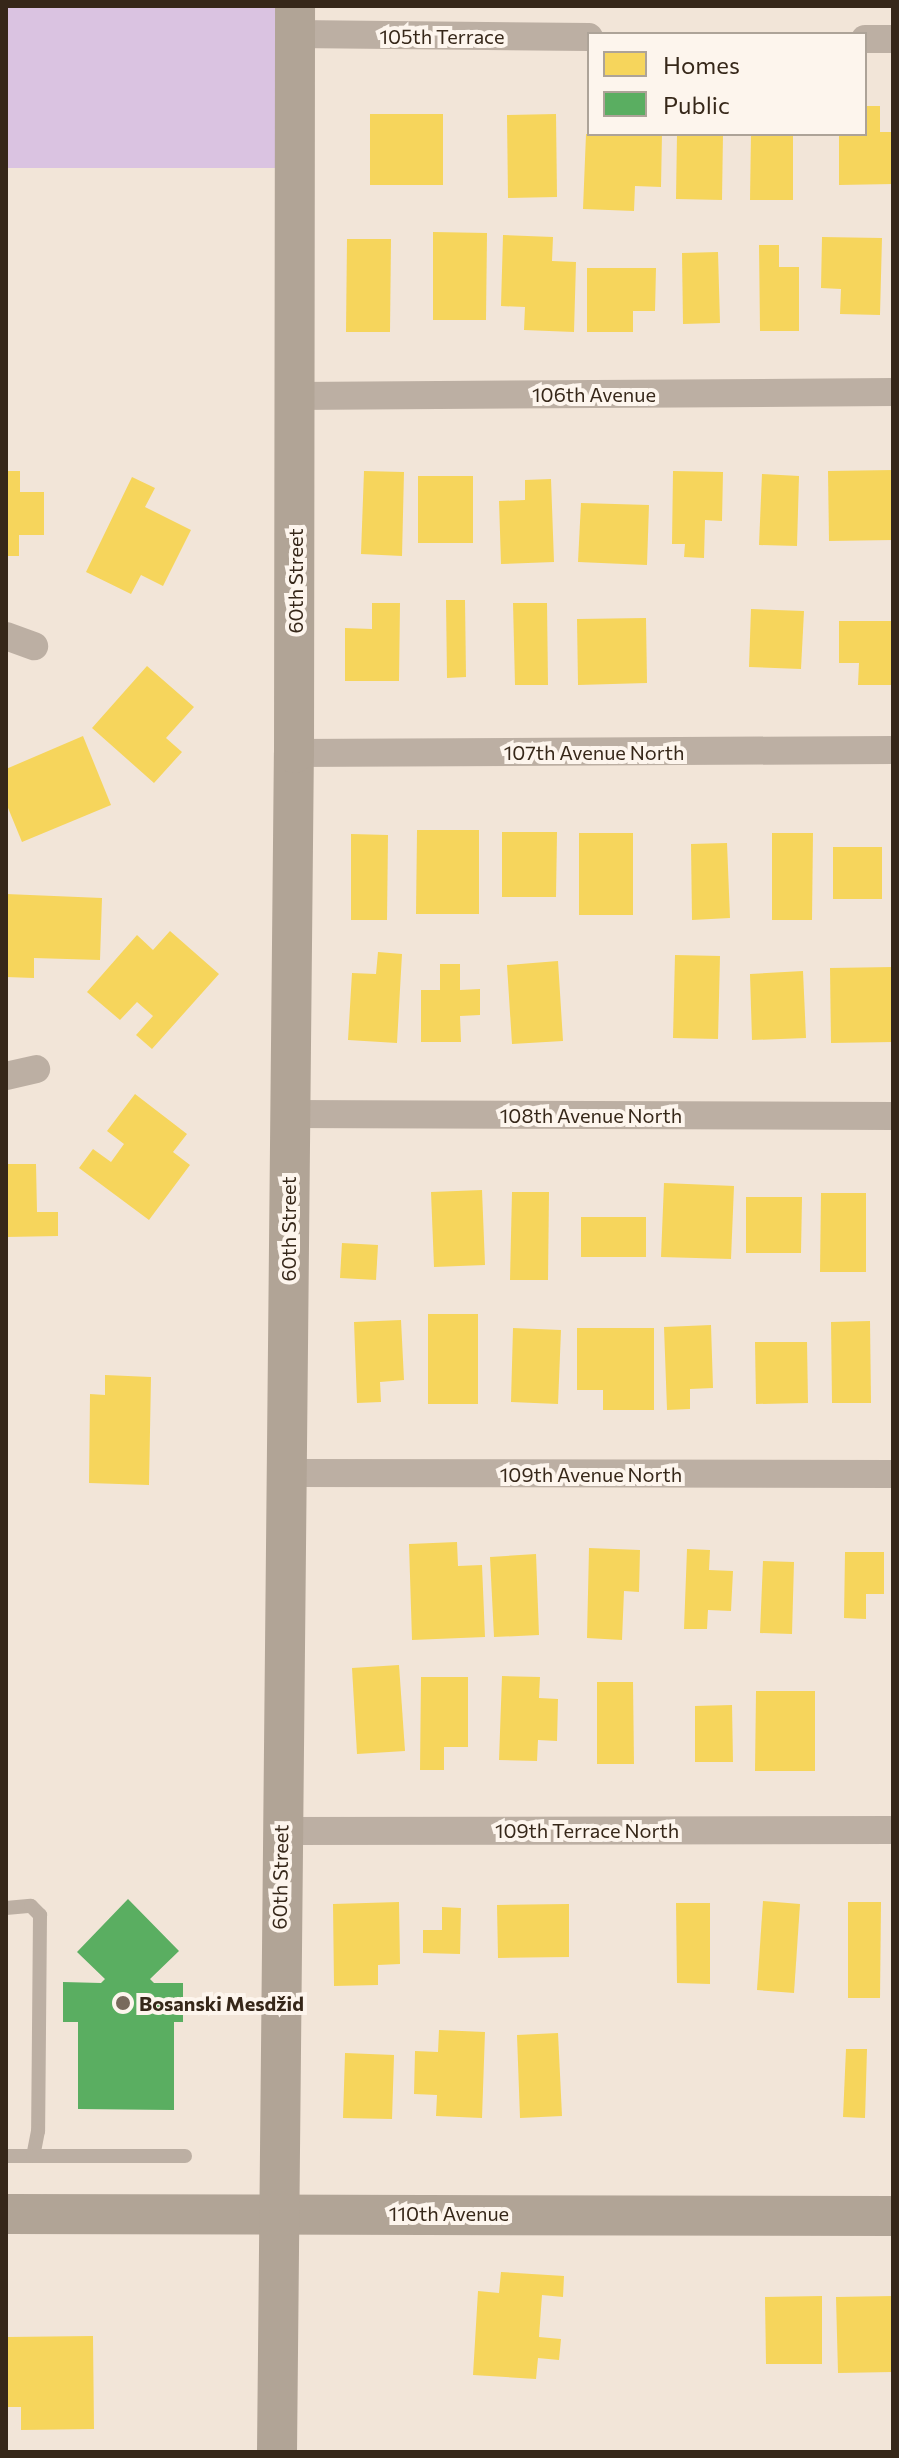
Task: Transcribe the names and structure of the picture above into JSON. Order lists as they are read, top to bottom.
{
  "streets": {
    "street": [
      "105th Terrace",
      "106th Avenue",
      "60th Street",
      "107th Avenue North",
      "108th Avenue North",
      "109th Avenue North",
      "109th Terrace North",
      "110th Avenue"
    ]
  },
  "crossings": [
    ["105th Terrace", "60th Street"],
    ["106th Avenue", "60th Street"],
    ["60th Street", "107th Avenue North"],
    ["60th Street", "108th Avenue North"],
    ["60th Street", "109th Avenue North"],
    ["60th Street", "109th Terrace North"],
    ["60th Street", "110th Avenue"]
  ],
  "places": ["Bosanski Mesdžid"],
  "legend": ["Homes", "Public"]
}
